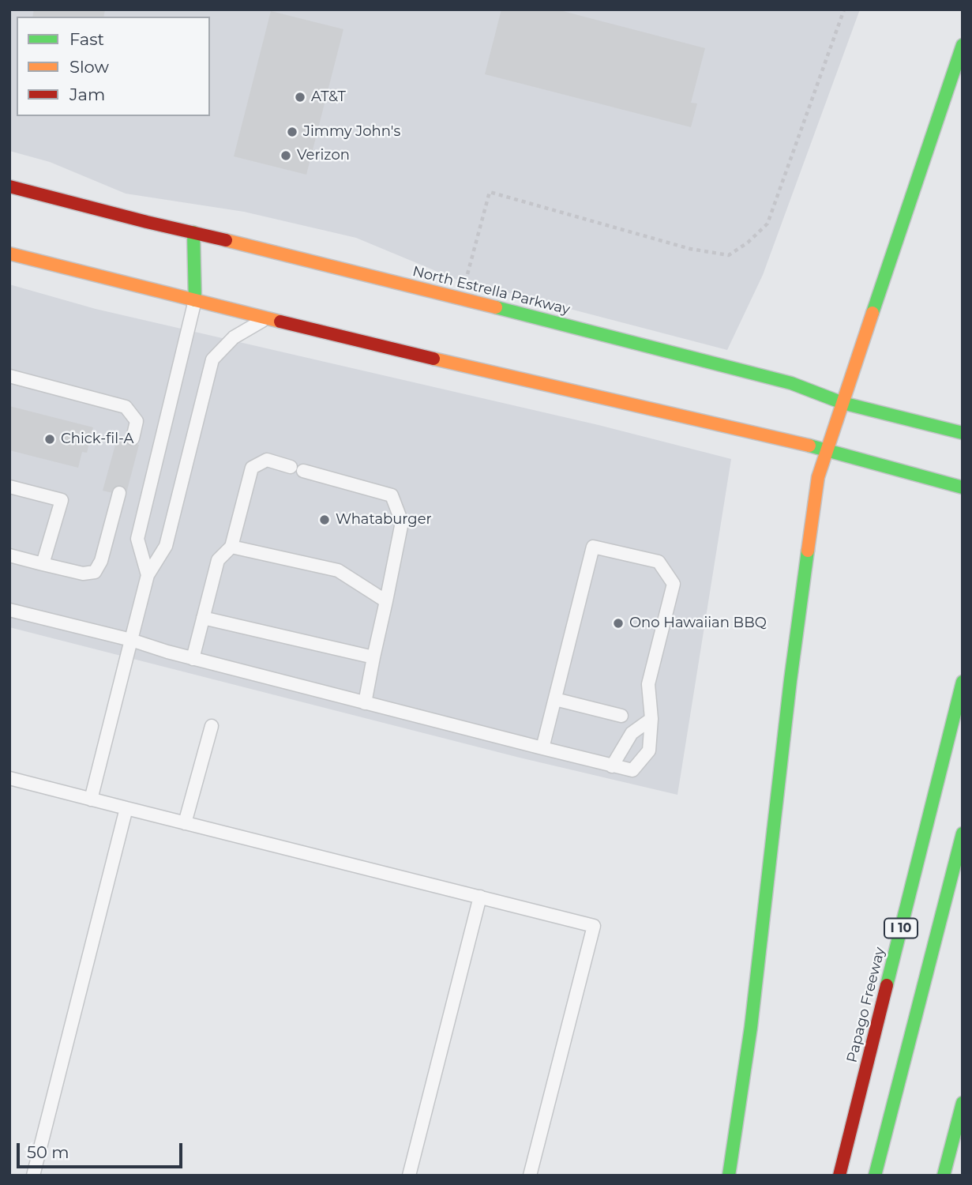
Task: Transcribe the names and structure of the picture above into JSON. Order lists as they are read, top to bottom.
{
  "streets": {
    "main road": ["North Estrella Parkway", "I 10", "Papago Freeway"]
  },
  "places": [
    "AT&T",
    "Jimmy John's",
    "Verizon",
    "Chick-fil-A",
    "Whataburger",
    "Ono Hawaiian BBQ"
  ],
  "legend": ["Fast", "Slow", "Jam"],
  "scale_bar": "50 m"
}
